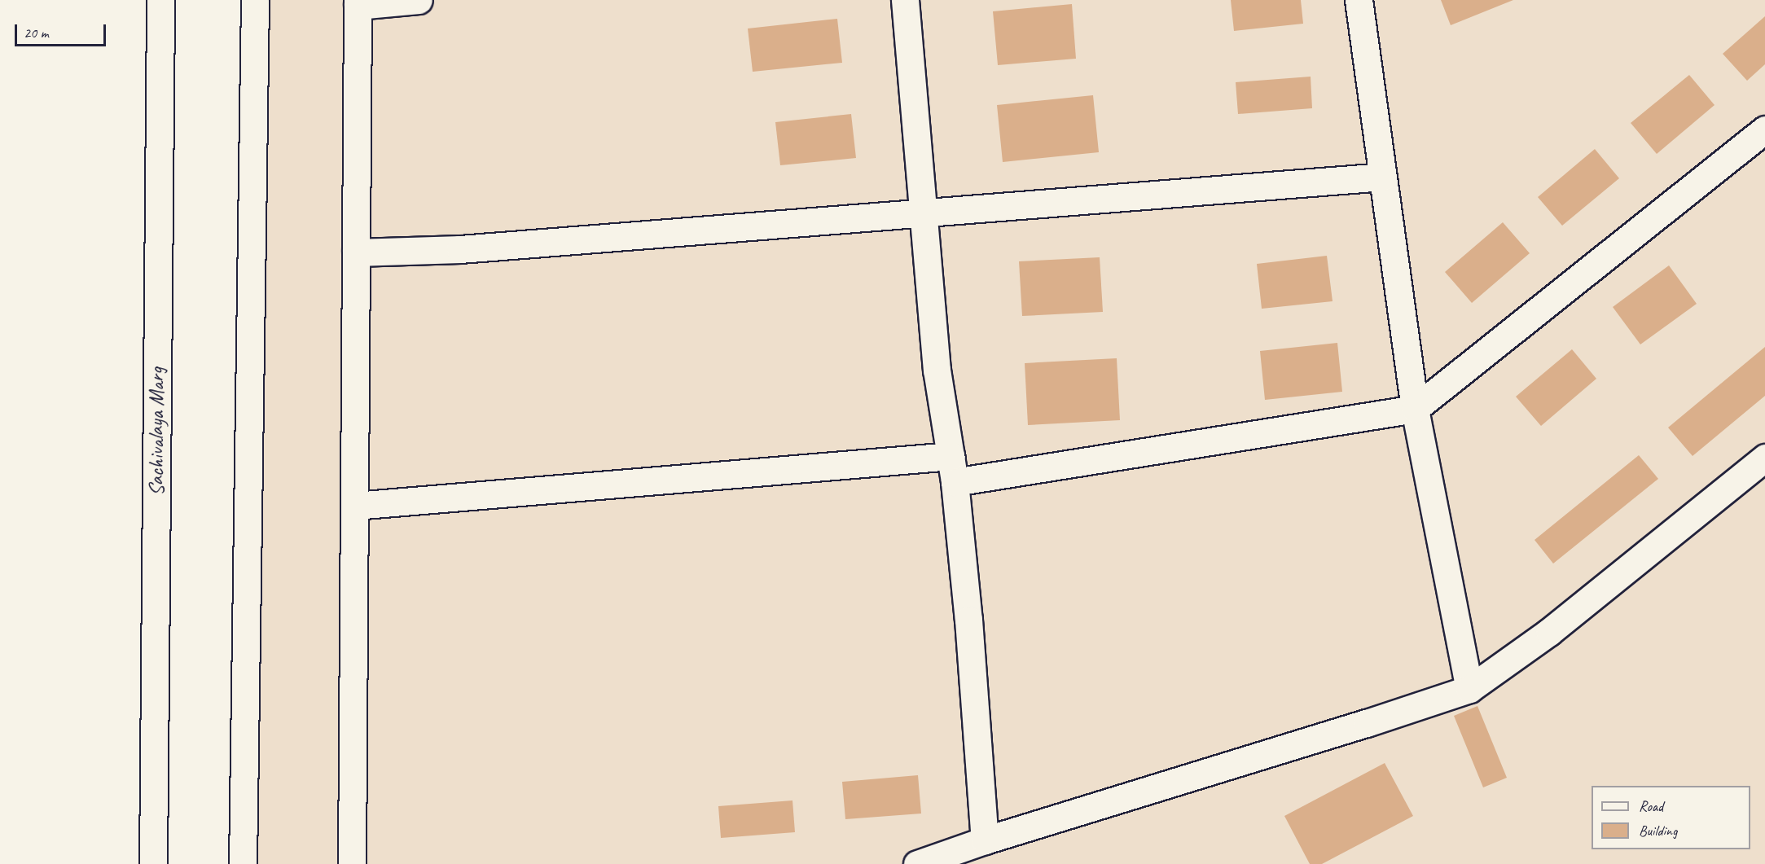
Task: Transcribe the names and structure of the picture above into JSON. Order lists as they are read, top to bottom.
{
  "streets": {
    "main road": ["Sachivalaya Marg"]
  },
  "legend": ["Road", "Building"],
  "scale_bar": "20 m"
}
